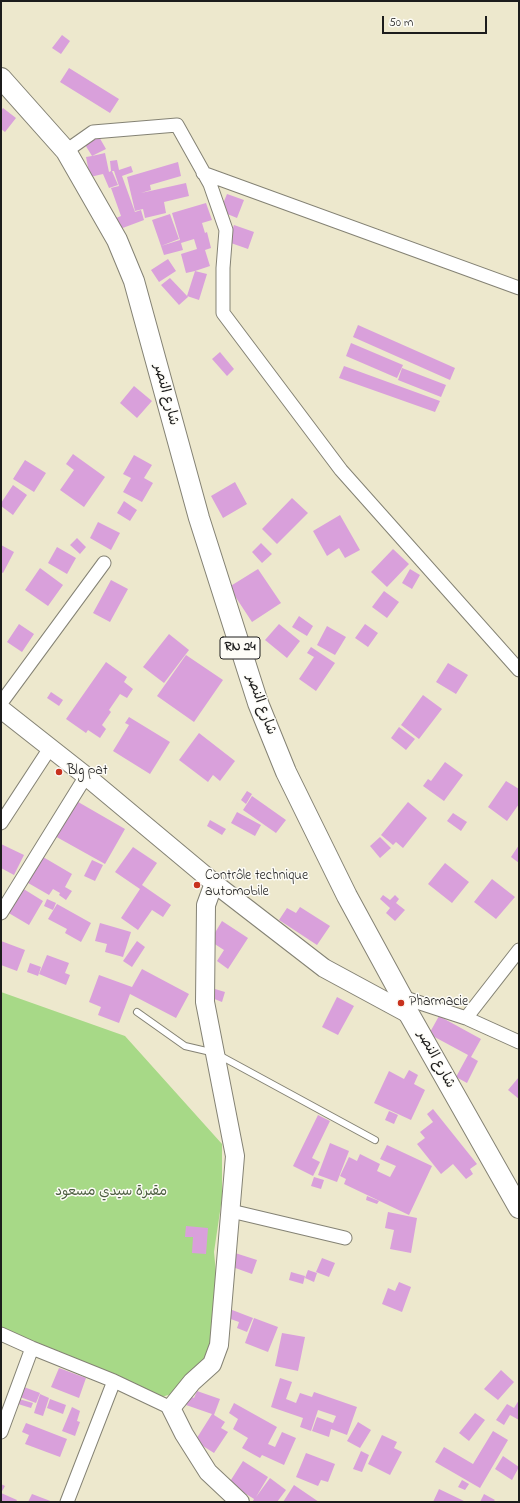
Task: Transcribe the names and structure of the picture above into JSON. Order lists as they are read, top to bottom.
{
  "streets": {
    "main road": ["شارع النصر", "RN 24"]
  },
  "parks": ["مقبرة سيدي مسعود"],
  "places": ["Blg pat", "Contrôle technique automobile", "Pharmacie"],
  "scale_bar": "50 m"
}
